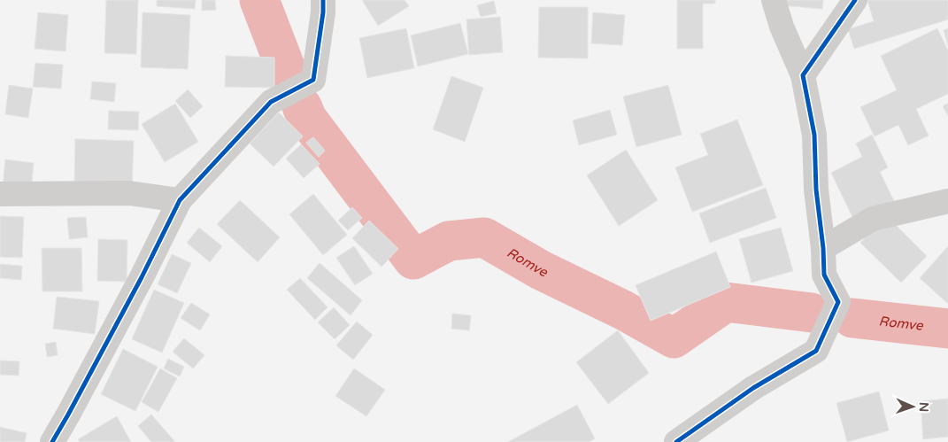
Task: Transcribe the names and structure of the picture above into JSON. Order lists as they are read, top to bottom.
{
  "water": ["Romve"],
  "north": "right"
}
